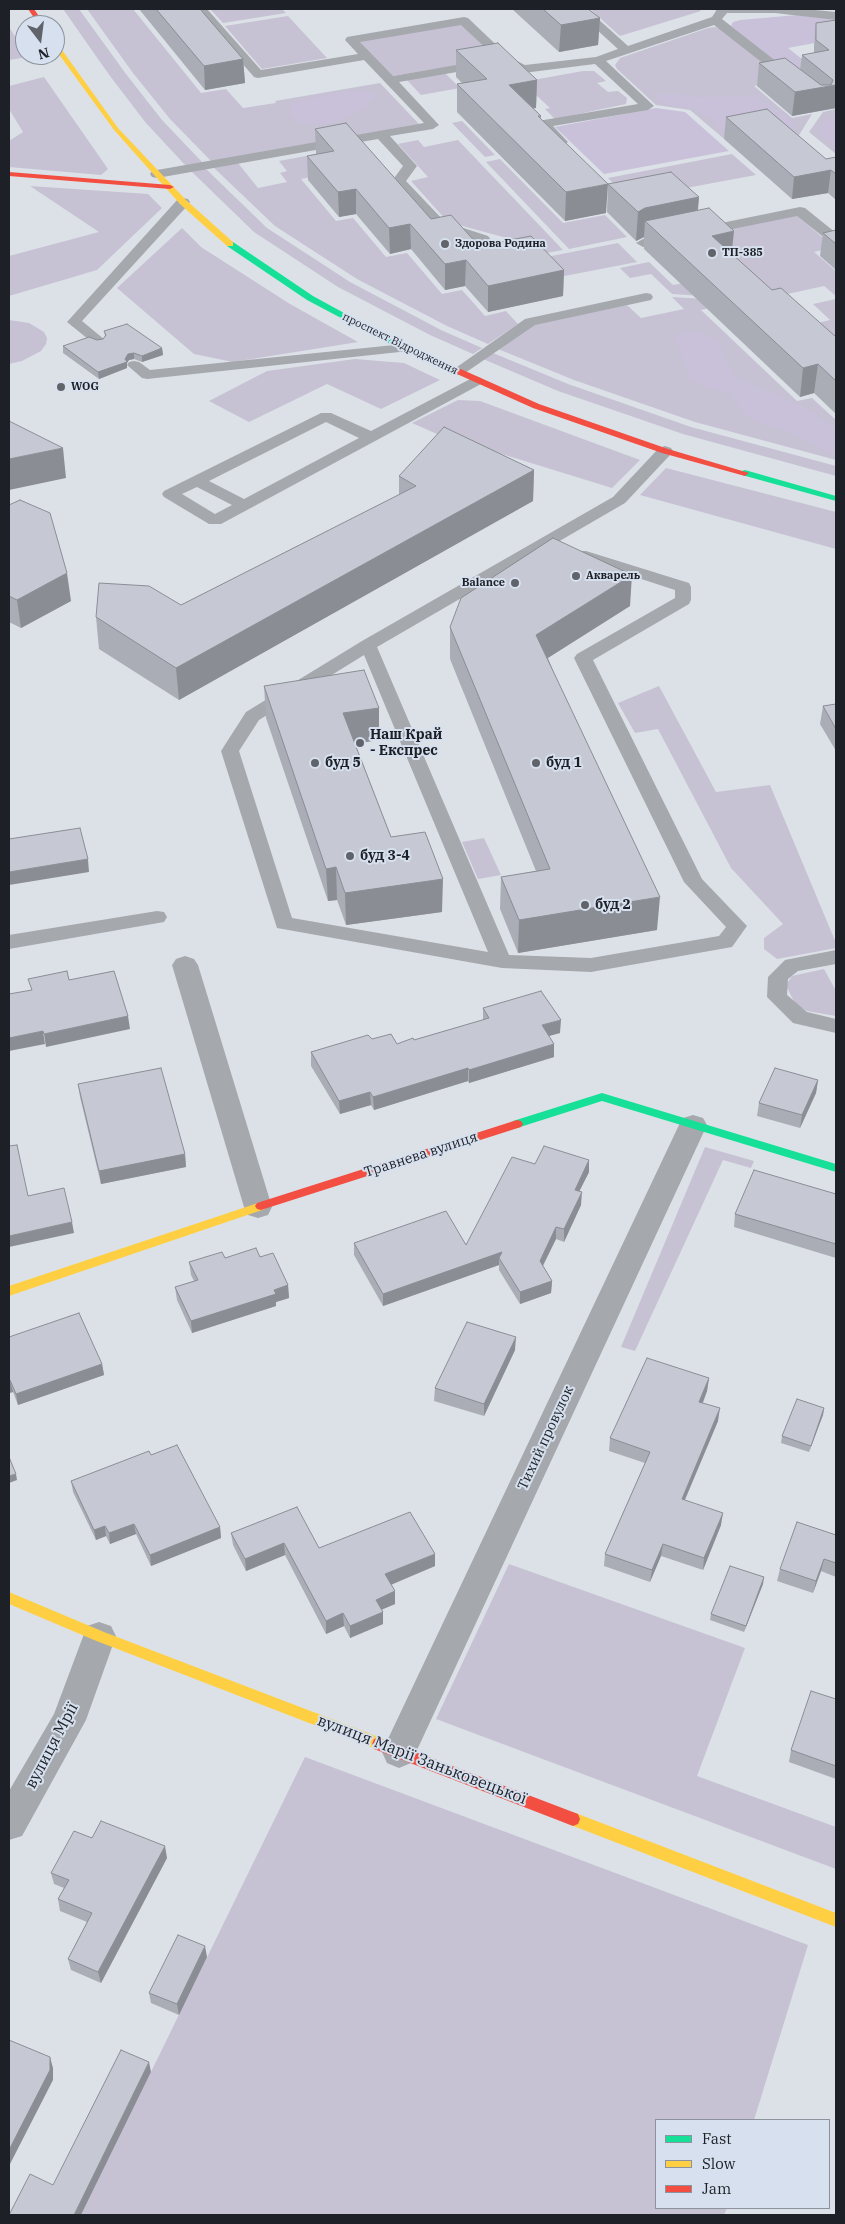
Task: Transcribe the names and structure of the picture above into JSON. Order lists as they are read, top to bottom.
{
  "streets": {
    "main road": ["проспект Відродження", "Травнева вулиця", "вулиця Марії Заньковецької"],
    "street": ["Тихий провулок", "вулиця Мрії"]
  },
  "crossings": [
    ["Травнева вулиця", "Тихий провулок"],
    ["Тихий провулок", "вулиця Марії Заньковецької"],
    ["вулиця Мрії", "вулиця Марії Заньковецької"]
  ],
  "places": [
    "Здорова Родина",
    "ТП-385",
    "WOG",
    "Акварель",
    "Balance",
    "Наш Край - Експрес",
    "буд 5",
    "буд 1",
    "буд 3-4",
    "буд 2"
  ],
  "legend": ["Fast", "Slow", "Jam"],
  "north": "bottom"
}
